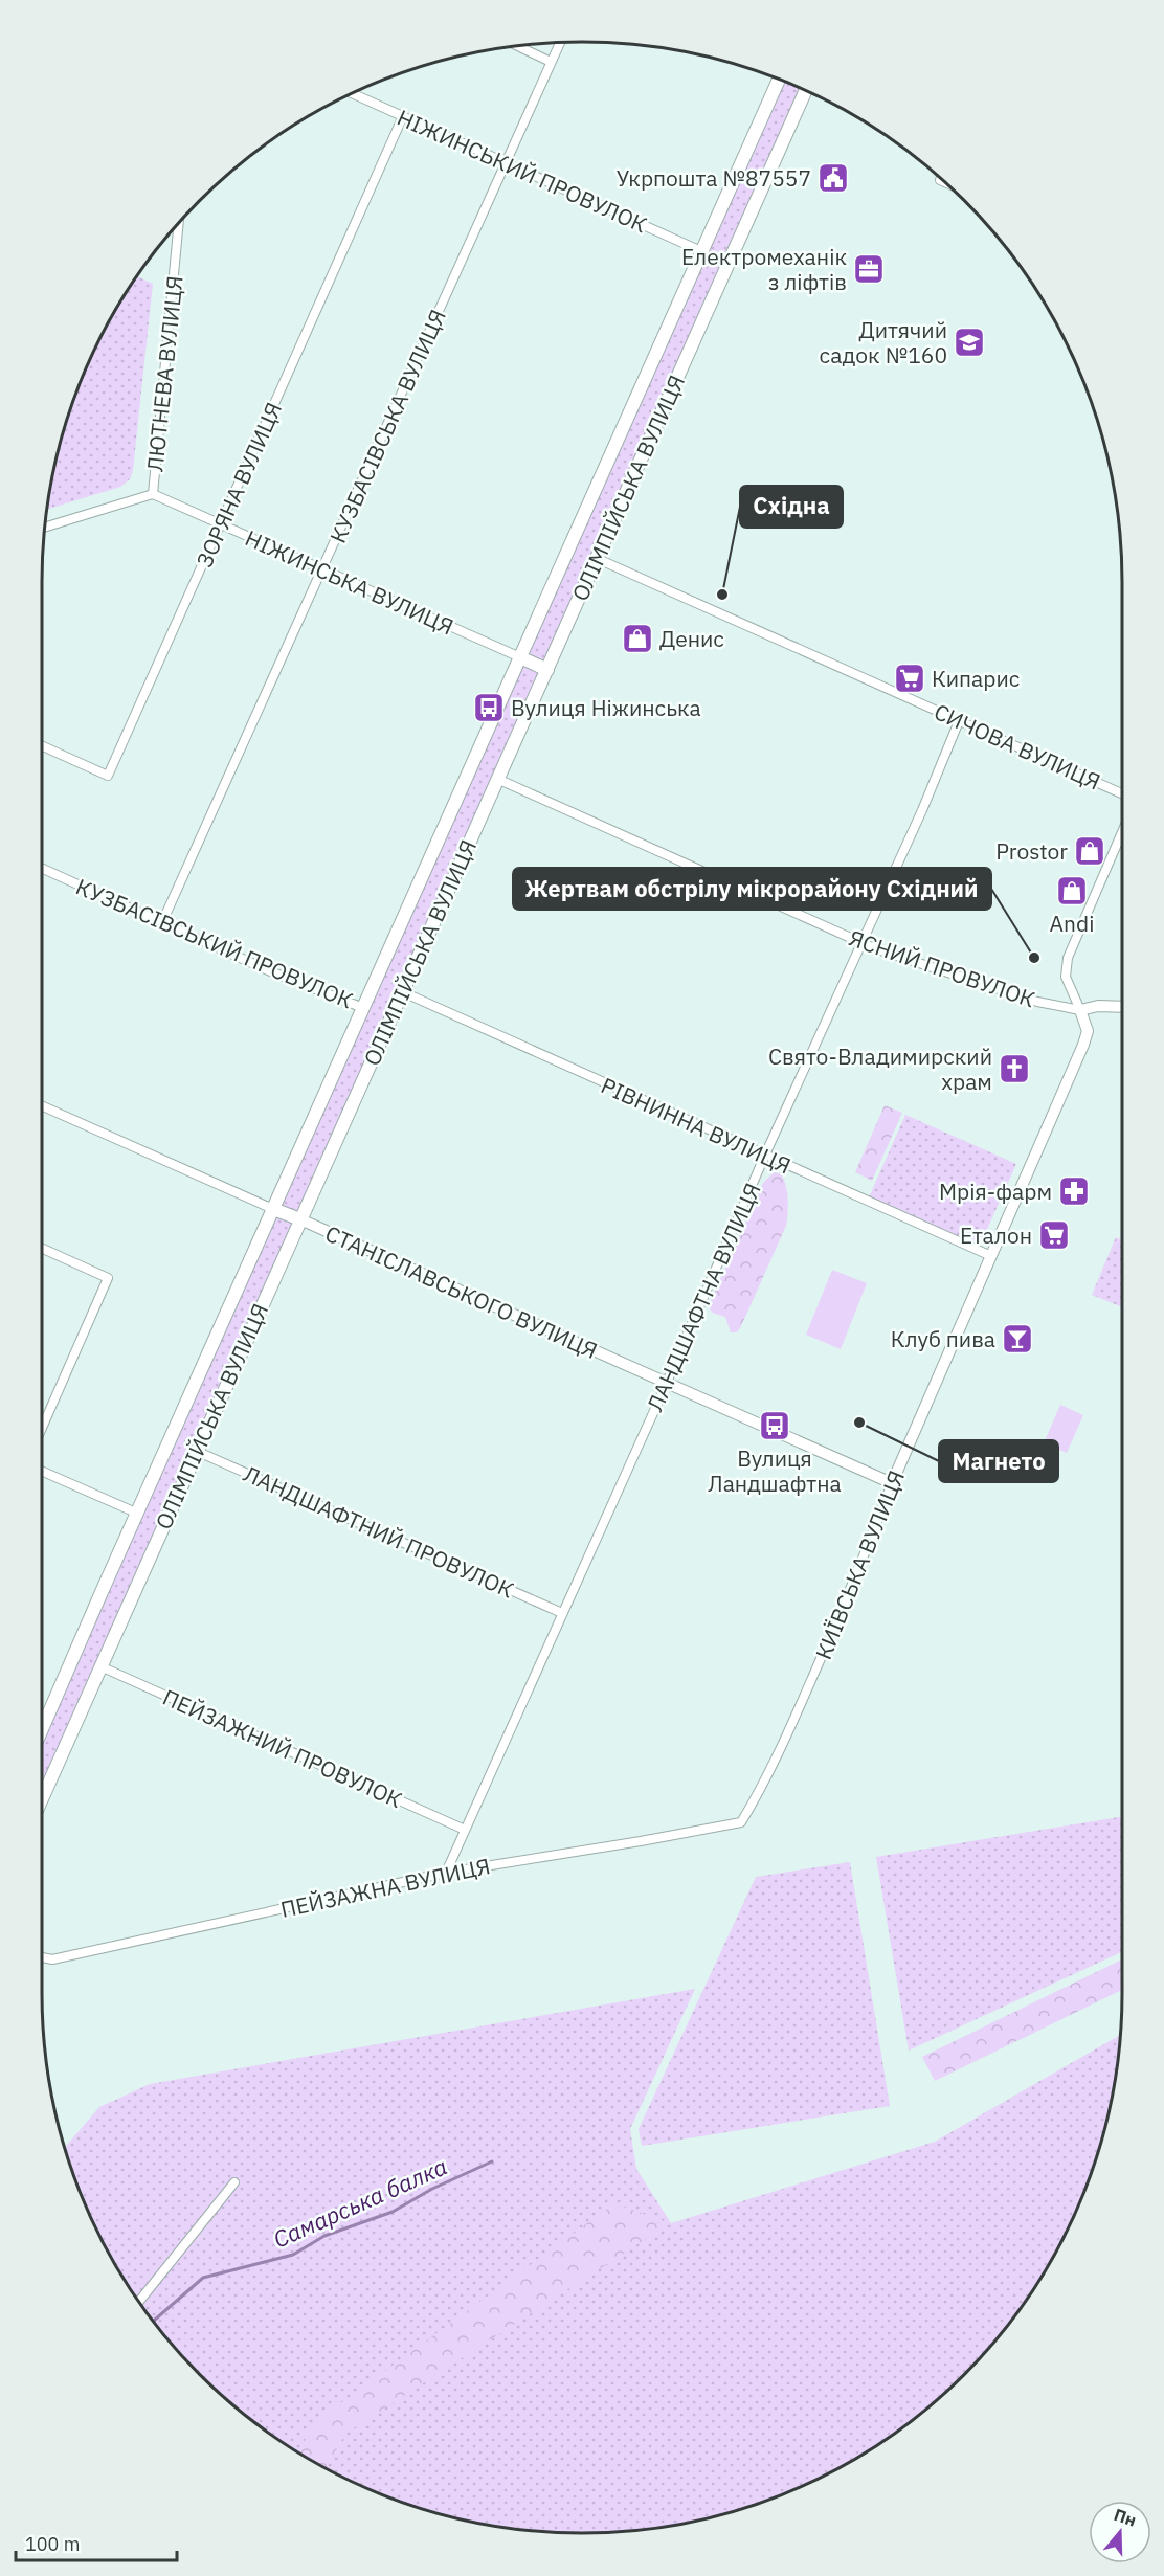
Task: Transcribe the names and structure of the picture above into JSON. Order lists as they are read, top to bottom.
{
  "streets": {
    "main road": ["ОЛІМПІЙСЬКА ВУЛИЦЯ", "НІЖИНСЬКА ВУЛИЦЯ", "СТАНІСЛАВСЬКОГО ВУЛИЦЯ"],
    "street": [
      "НІЖИНСЬКИЙ ПРОВУЛОК",
      "ЛЮТНЕВА ВУЛИЦЯ",
      "КУЗБАСІВСЬКА ВУЛИЦЯ",
      "ЗОРЯНА ВУЛИЦЯ",
      "СИЧОВА ВУЛИЦЯ",
      "КУЗБАСІВСЬКИЙ ПРОВУЛОК",
      "ЯСНИЙ ПРОВУЛОК",
      "РІВНИННА ВУЛИЦЯ",
      "ЛАНДШАФТНА ВУЛИЦЯ",
      "ЛАНДШАФТНИЙ ПРОВУЛОК",
      "КИЇВСЬКА ВУЛИЦЯ",
      "ПЕЙЗАЖНИЙ ПРОВУЛОК",
      "ПЕЙЗАЖНА ВУЛИЦЯ"
    ]
  },
  "crossings": [
    ["НІЖИНСЬКИЙ ПРОВУЛОК", "КУЗБАСІВСЬКА ВУЛИЦЯ"],
    ["НІЖИНСЬКИЙ ПРОВУЛОК", "ЗОРЯНА ВУЛИЦЯ"],
    ["НІЖИНСЬКИЙ ПРОВУЛОК", "ОЛІМПІЙСЬКА ВУЛИЦЯ"],
    ["ЛЮТНЕВА ВУЛИЦЯ", "НІЖИНСЬКА ВУЛИЦЯ"],
    ["КУЗБАСІВСЬКА ВУЛИЦЯ", "НІЖИНСЬКА ВУЛИЦЯ"],
    ["КУЗБАСІВСЬКА ВУЛИЦЯ", "КУЗБАСІВСЬКИЙ ПРОВУЛОК"],
    ["ЗОРЯНА ВУЛИЦЯ", "НІЖИНСЬКА ВУЛИЦЯ"],
    ["ОЛІМПІЙСЬКА ВУЛИЦЯ", "НІЖИНСЬКА ВУЛИЦЯ"],
    ["ОЛІМПІЙСЬКА ВУЛИЦЯ", "СИЧОВА ВУЛИЦЯ"],
    ["ОЛІМПІЙСЬКА ВУЛИЦЯ", "КУЗБАСІВСЬКИЙ ПРОВУЛОК"],
    ["ОЛІМПІЙСЬКА ВУЛИЦЯ", "ЯСНИЙ ПРОВУЛОК"],
    ["ОЛІМПІЙСЬКА ВУЛИЦЯ", "РІВНИННА ВУЛИЦЯ"],
    ["ОЛІМПІЙСЬКА ВУЛИЦЯ", "СТАНІСЛАВСЬКОГО ВУЛИЦЯ"],
    ["ОЛІМПІЙСЬКА ВУЛИЦЯ", "ЛАНДШАФТНИЙ ПРОВУЛОК"],
    ["ОЛІМПІЙСЬКА ВУЛИЦЯ", "ПЕЙЗАЖНИЙ ПРОВУЛОК"],
    ["СИЧОВА ВУЛИЦЯ", "ЛАНДШАФТНА ВУЛИЦЯ"],
    ["ЯСНИЙ ПРОВУЛОК", "ЛАНДШАФТНА ВУЛИЦЯ"],
    ["ЯСНИЙ ПРОВУЛОК", "КИЇВСЬКА ВУЛИЦЯ"],
    ["РІВНИННА ВУЛИЦЯ", "ЛАНДШАФТНА ВУЛИЦЯ"],
    ["РІВНИННА ВУЛИЦЯ", "КИЇВСЬКА ВУЛИЦЯ"],
    ["СТАНІСЛАВСЬКОГО ВУЛИЦЯ", "ЛАНДШАФТНА ВУЛИЦЯ"],
    ["СТАНІСЛАВСЬКОГО ВУЛИЦЯ", "КИЇВСЬКА ВУЛИЦЯ"],
    ["ЛАНДШАФТНА ВУЛИЦЯ", "ЛАНДШАФТНИЙ ПРОВУЛОК"],
    ["ЛАНДШАФТНА ВУЛИЦЯ", "ПЕЙЗАЖНИЙ ПРОВУЛОК"],
    ["ЛАНДШАФТНА ВУЛИЦЯ", "ПЕЙЗАЖНА ВУЛИЦЯ"],
    ["КИЇВСЬКА ВУЛИЦЯ", "ПЕЙЗАЖНА ВУЛИЦЯ"]
  ],
  "water": ["Самарська балка"],
  "places": {
    "public building": ["Укрпошта №87557"],
    "office": ["Електромеханік з ліфтів"],
    "school or university": ["Дитячий садок №160"],
    "other": ["Східна", "Жертвам обстрілу мікрорайону Східний", "Магнето"],
    "shop": ["Денис", "Prostor", "Andi"],
    "supermarket": ["Кипарис", "Еталон"],
    "bus stop": ["Вулиця Ніжинська", "Вулиця Ландшафтна"],
    "church": ["Свято-Владимирский храм"],
    "pharmacy": ["Мрія-фарм"],
    "bar": ["Клуб пива"]
  },
  "scale_bar": "100 m",
  "north": "top"
}
